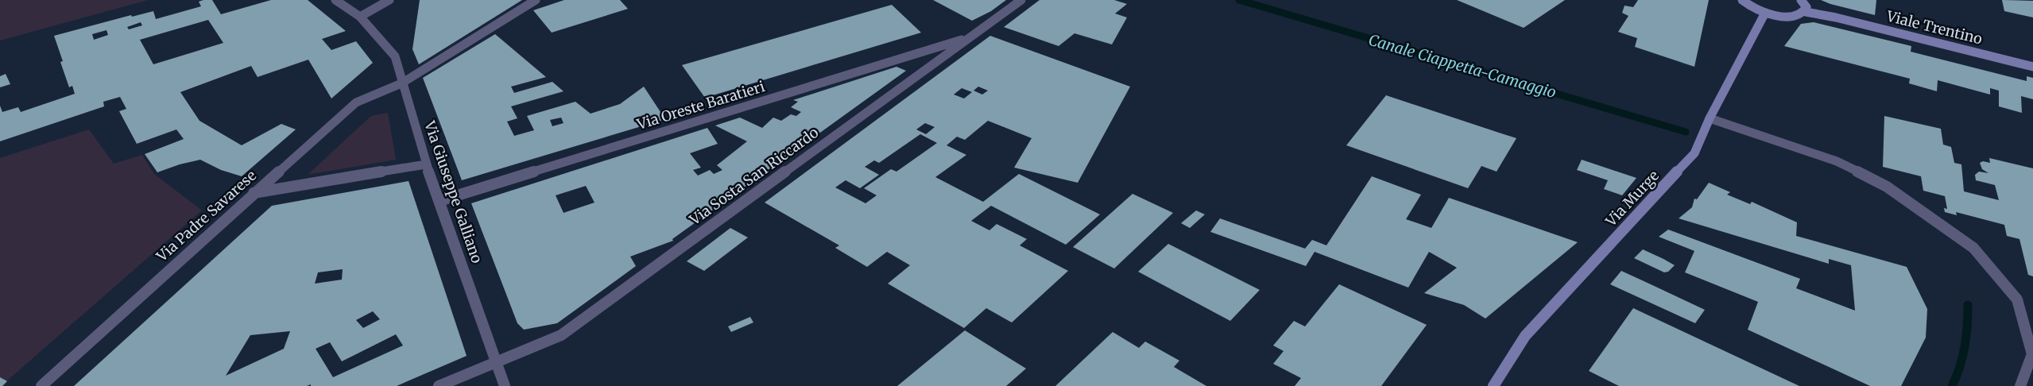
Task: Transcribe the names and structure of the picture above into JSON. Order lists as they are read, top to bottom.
{
  "streets": {
    "street": [
      "Viale Trentino",
      "Via Oreste Baratieri",
      "Via Sosta San Riccardo",
      "Via Giuseppe Galliano",
      "Via Murge",
      "Via Padre Savarese"
    ]
  },
  "crossings": [
    ["Viale Trentino", "Via Murge"],
    ["Via Oreste Baratieri", "Via Sosta San Riccardo"],
    ["Via Oreste Baratieri", "Via Giuseppe Galliano"],
    ["Via Sosta San Riccardo", "Via Giuseppe Galliano"],
    ["Via Giuseppe Galliano", "Via Padre Savarese"]
  ],
  "water": ["Canale Ciappetta-Camaggio"]
}
